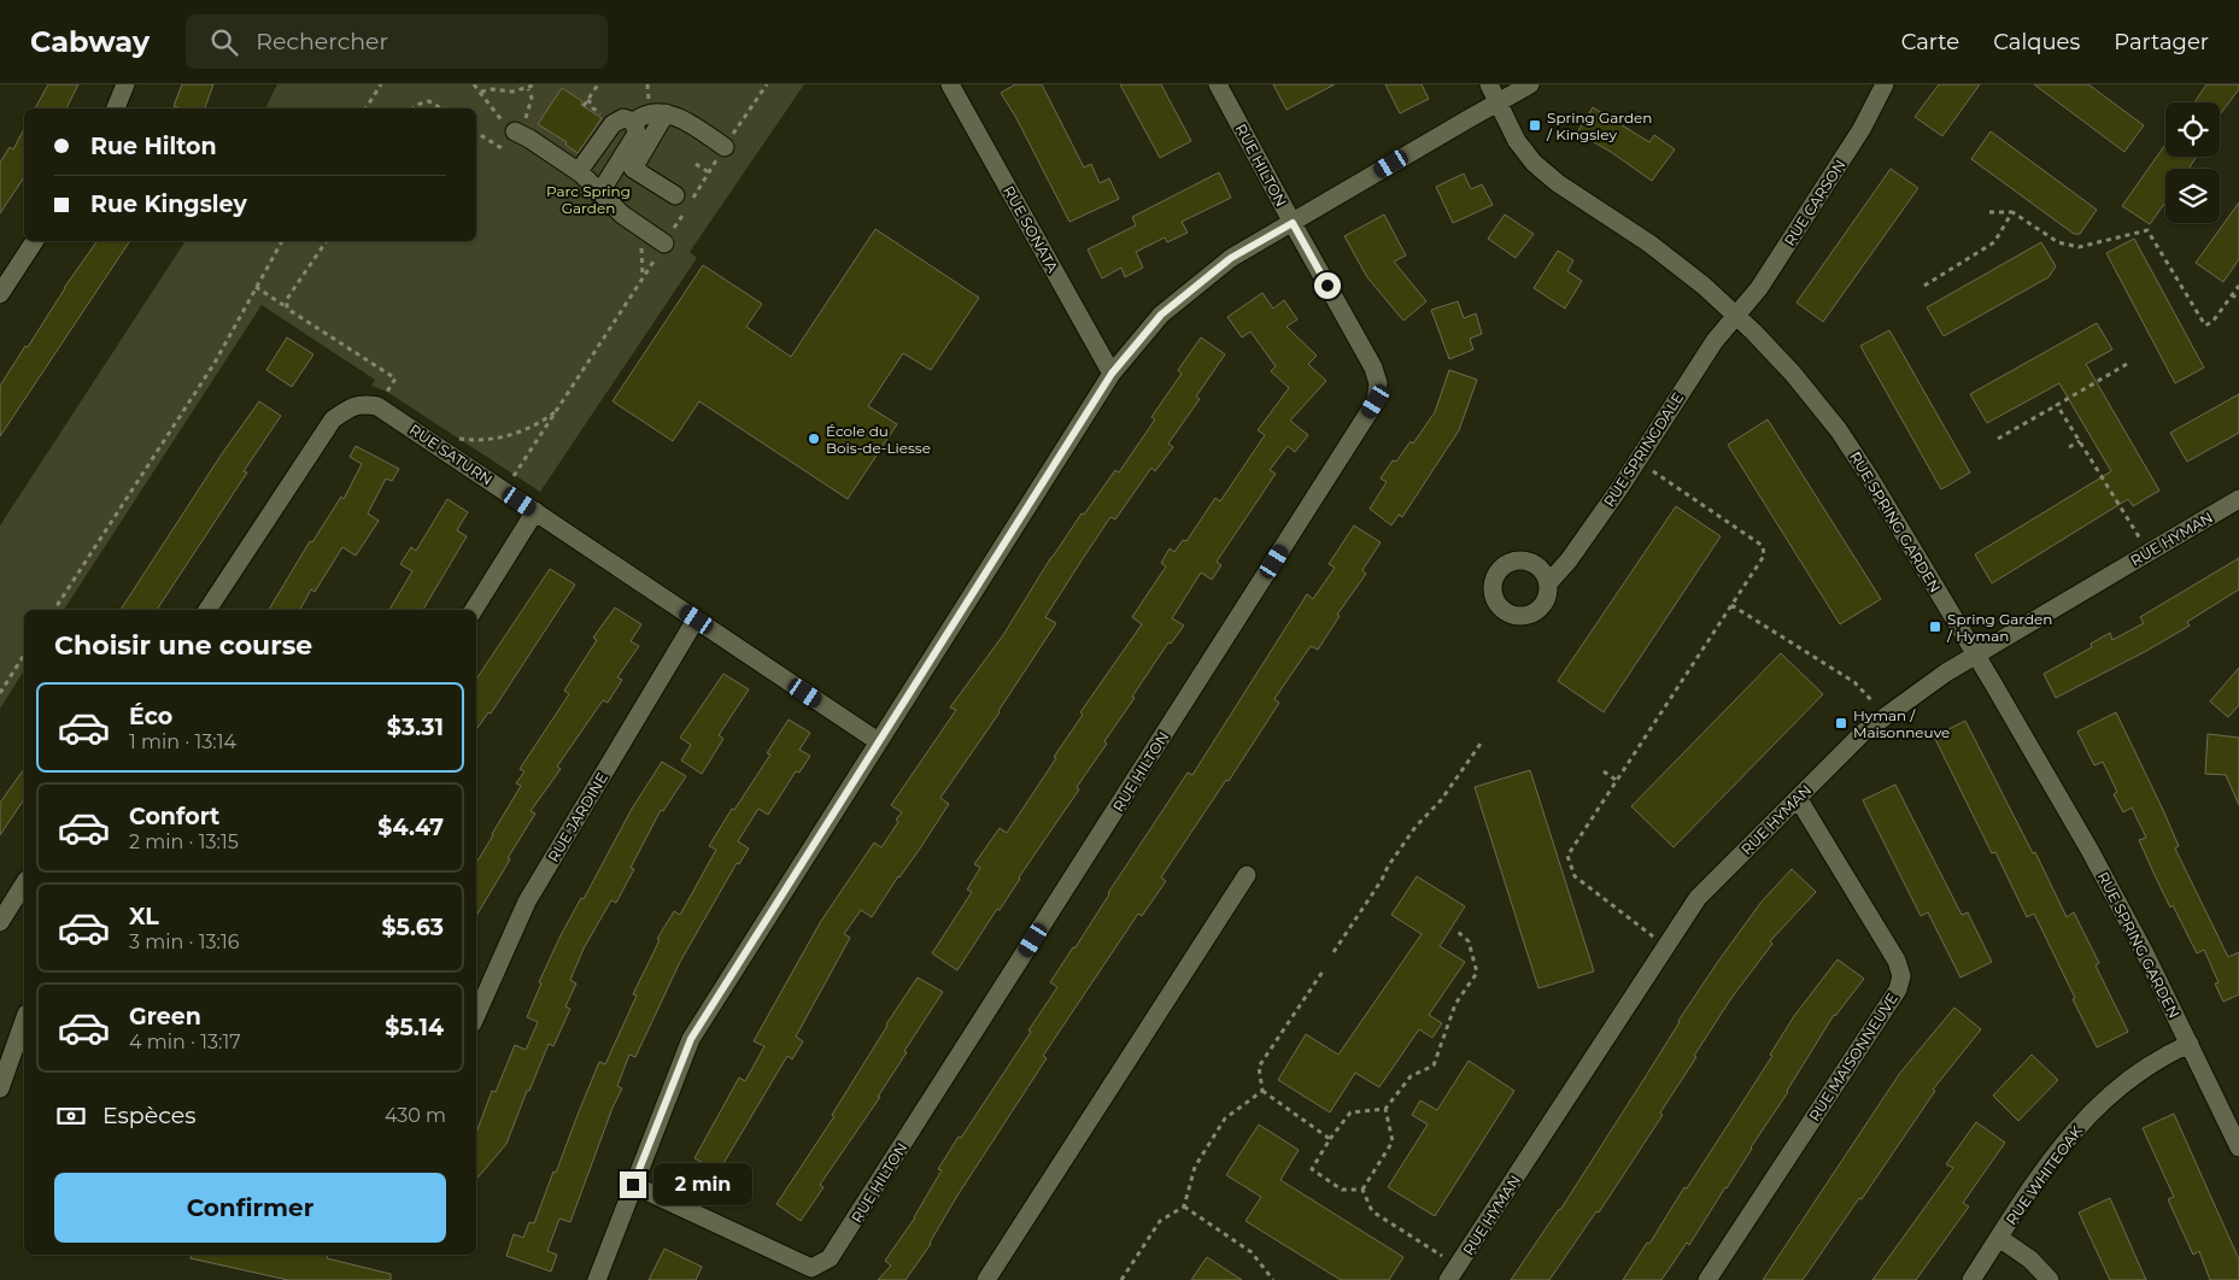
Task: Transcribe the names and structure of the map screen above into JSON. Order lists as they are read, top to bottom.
{
  "streets": {
    "street": [
      "RUE HILTON",
      "RUE CARSON",
      "RUE SONATA",
      "RUE SPRINGDALE",
      "RUE SATURN",
      "RUE SPRING GARDEN",
      "RUE HYMAN",
      "RUE JARDINE",
      "RUE MAISONNEUVE",
      "RUE WHITEOAK"
    ]
  },
  "crossings": [
    ["RUE CARSON", "RUE SPRINGDALE"],
    ["RUE CARSON", "RUE SPRING GARDEN"],
    ["RUE SPRINGDALE", "RUE SPRING GARDEN"],
    ["RUE SATURN", "RUE JARDINE"],
    ["RUE SPRING GARDEN", "RUE HYMAN"],
    ["RUE SPRING GARDEN", "RUE WHITEOAK"],
    ["RUE HYMAN", "RUE MAISONNEUVE"]
  ],
  "parks": ["Parc Spring Garden"],
  "places": {
    "transit": ["Spring Garden / Kingsley", "Spring Garden / Hyman", "Hyman / Maisonneuve"],
    "other": ["École du Bois-de-Liesse"]
  },
  "page": {
    "header": "Cabway",
    "search": "Rechercher",
    "nav": ["Carte", "Calques", "Partager"],
    "banner": ["Rue Hilton", "Rue Kingsley"],
    "heading": "Choisir une course",
    "list": [
      {
        "name": "Éco",
        "note": "1 min · 13:14",
        "value": "$3.31"
      },
      {
        "name": "Confort",
        "note": "2 min · 13:15",
        "value": "$4.47"
      },
      {
        "name": "XL",
        "note": "3 min · 13:16",
        "value": "$5.63"
      },
      {
        "name": "Green",
        "note": "4 min · 13:17",
        "value": "$5.14"
      }
    ],
    "pay": ["Espèces", "430 m"],
    "buttons": "Confirmer",
    "bubble": "2 min"
  }
}
